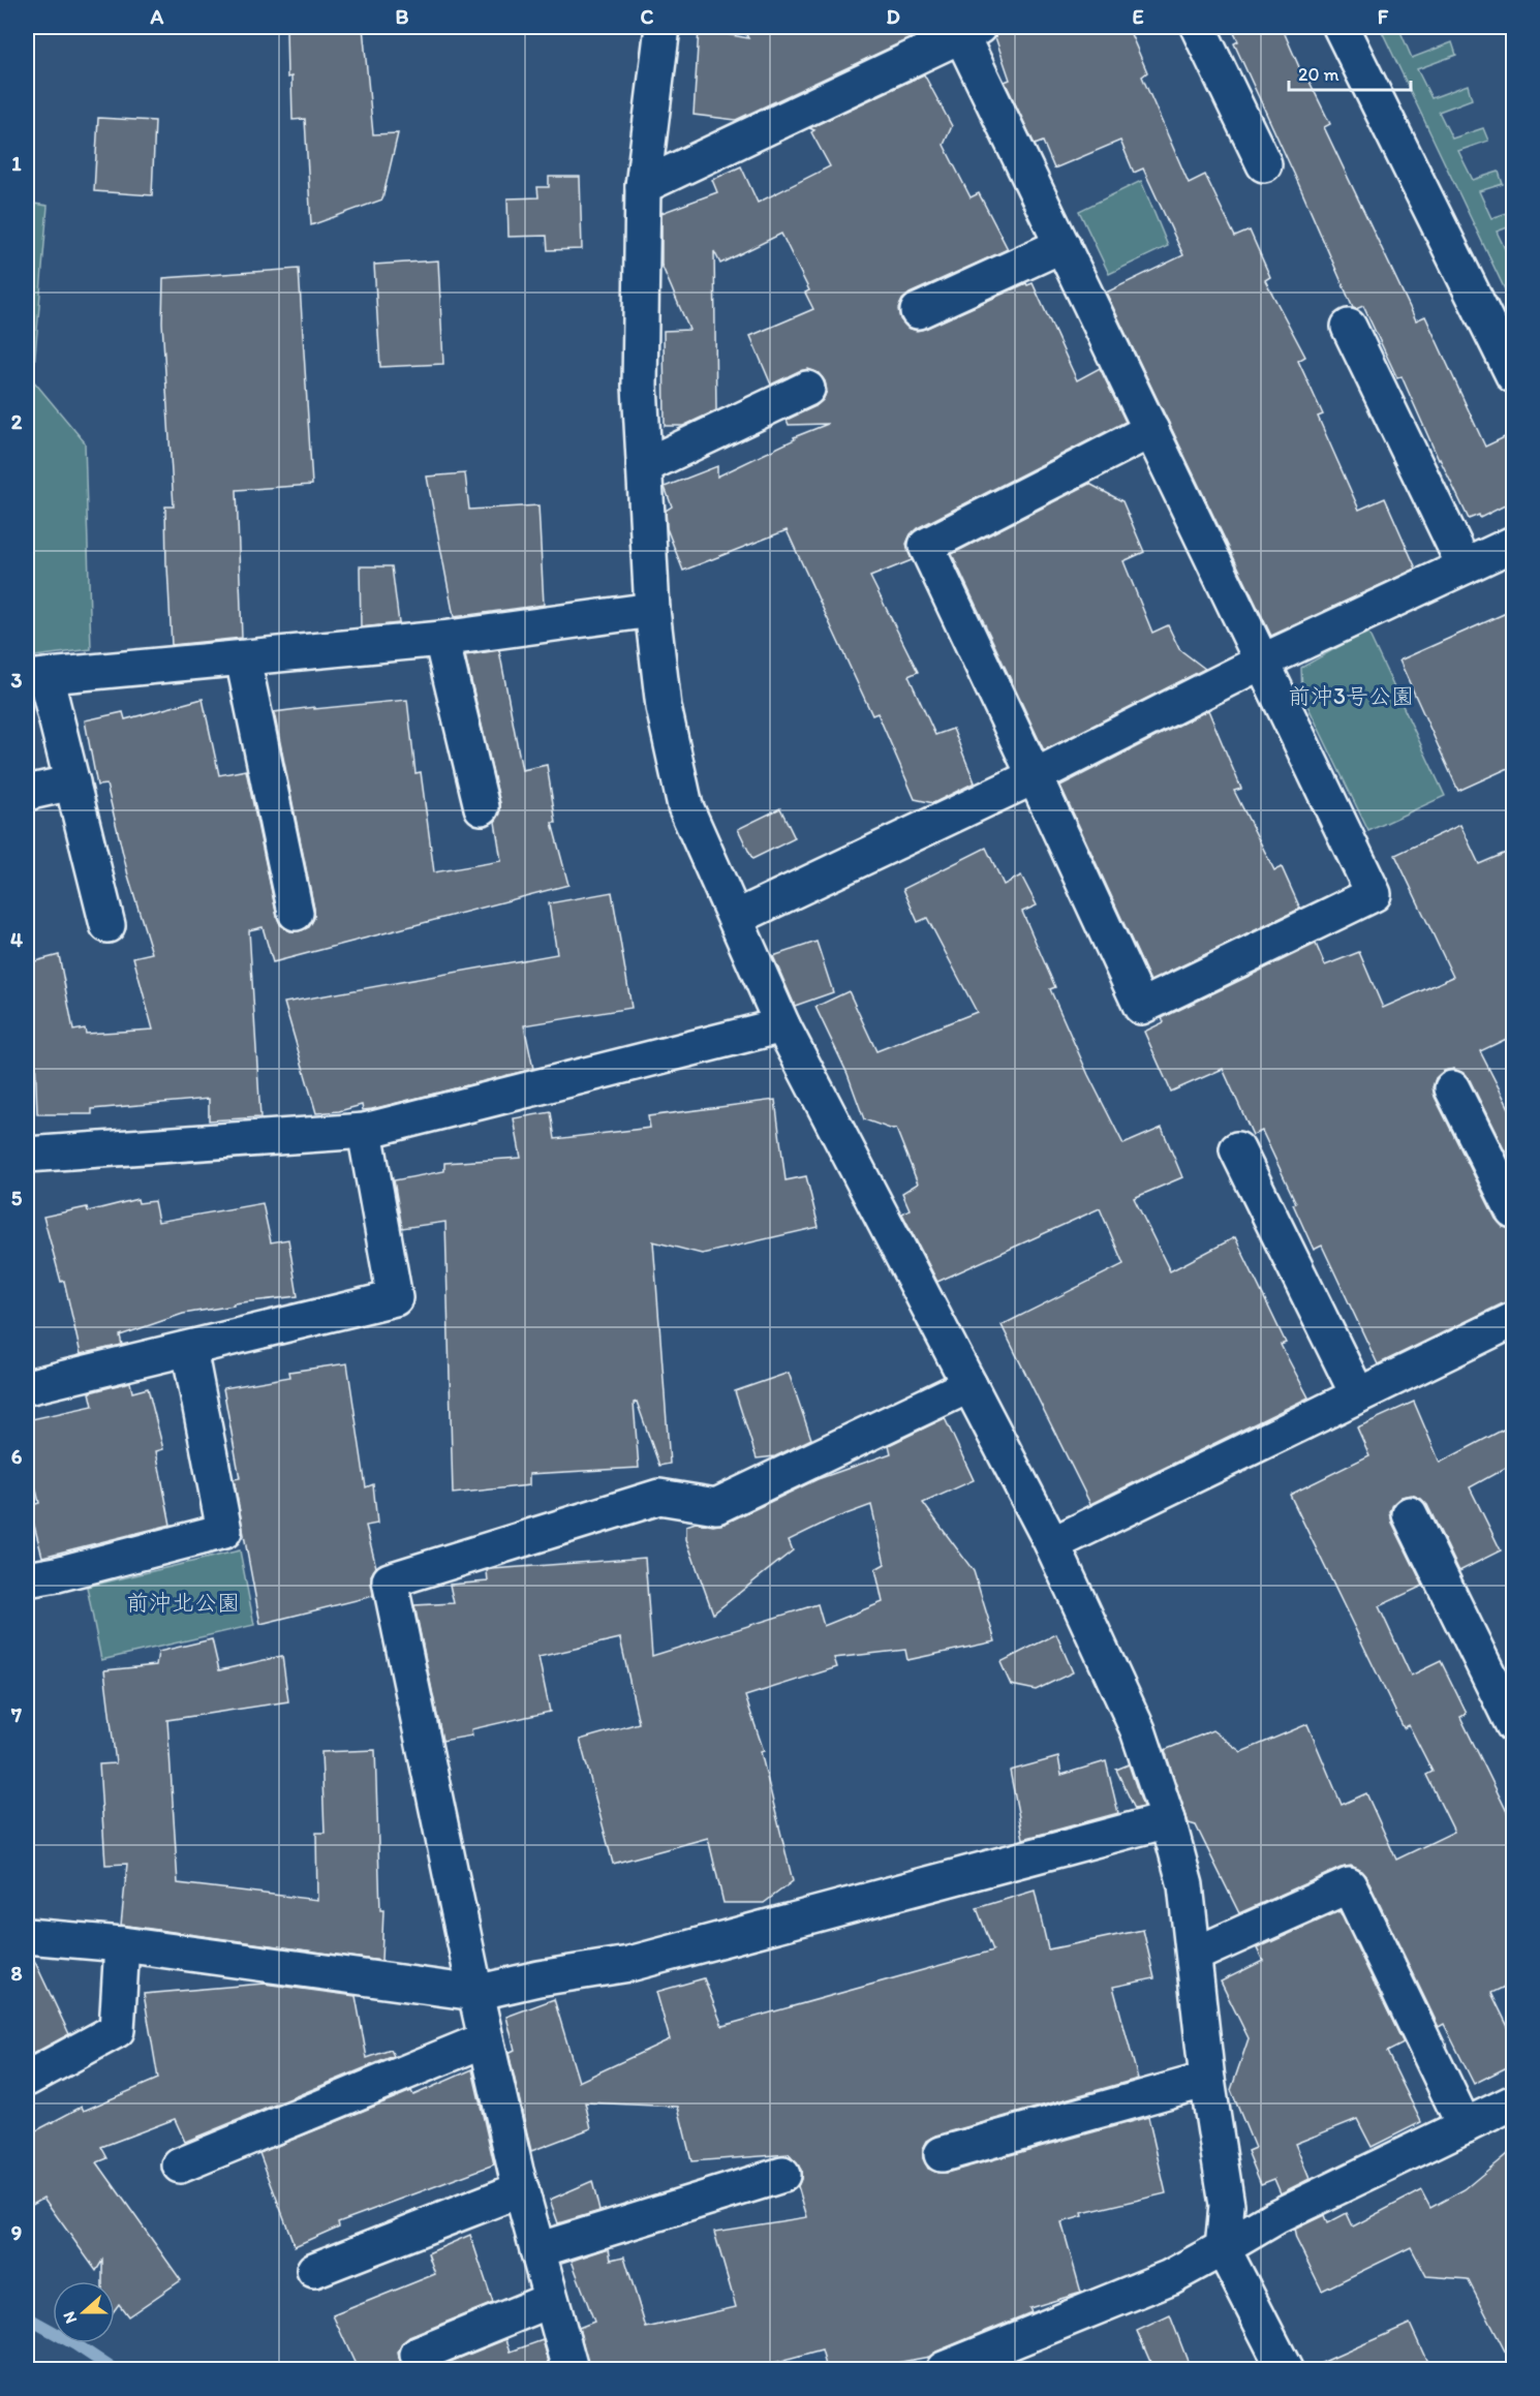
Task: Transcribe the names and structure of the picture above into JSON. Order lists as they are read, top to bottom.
{
  "parks": ["前沖3号公園", "前沖北公園"],
  "scale_bar": "20 m",
  "north": "left",
  "grid": {
    "columns": [
      "A",
      "B",
      "C",
      "D",
      "E",
      "F"
    ],
    "rows": [
      "1",
      "2",
      "3",
      "4",
      "5",
      "6",
      "7",
      "8",
      "9"
    ]
  }
}
